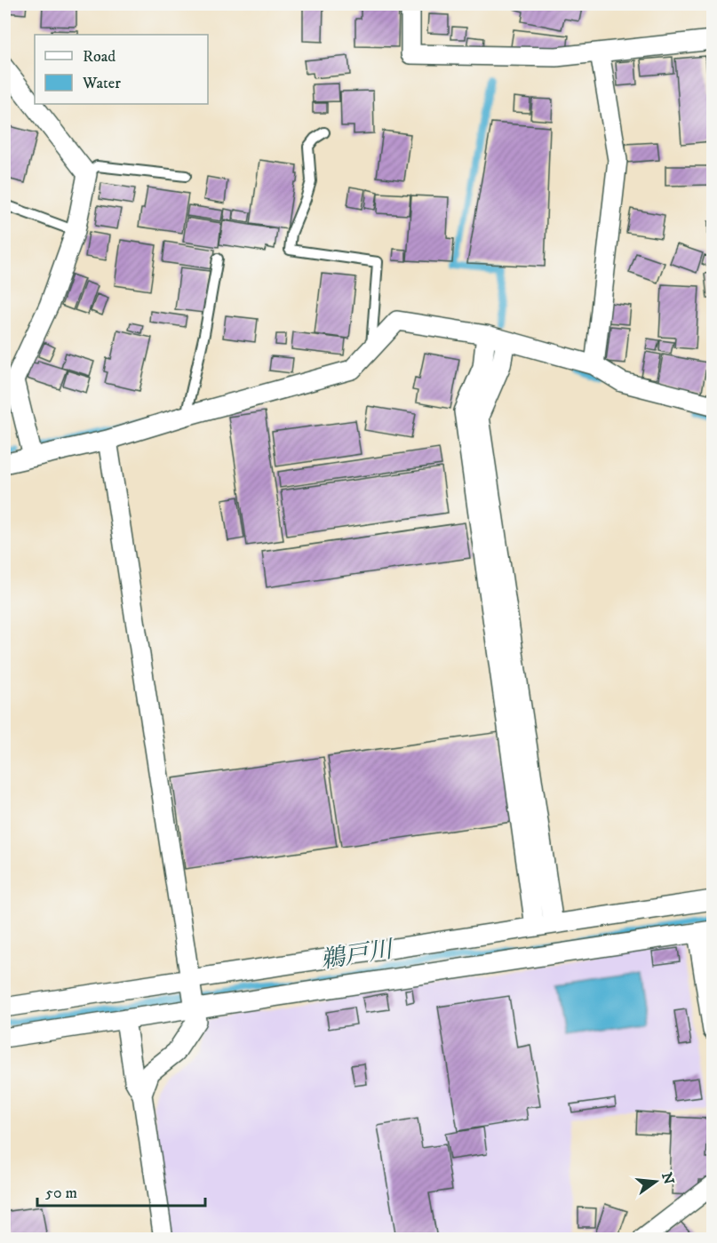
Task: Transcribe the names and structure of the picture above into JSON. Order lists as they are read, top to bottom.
{
  "water": ["鵜戸川"],
  "legend": ["Road", "Water"],
  "scale_bar": "50 m",
  "north": "right"
}
